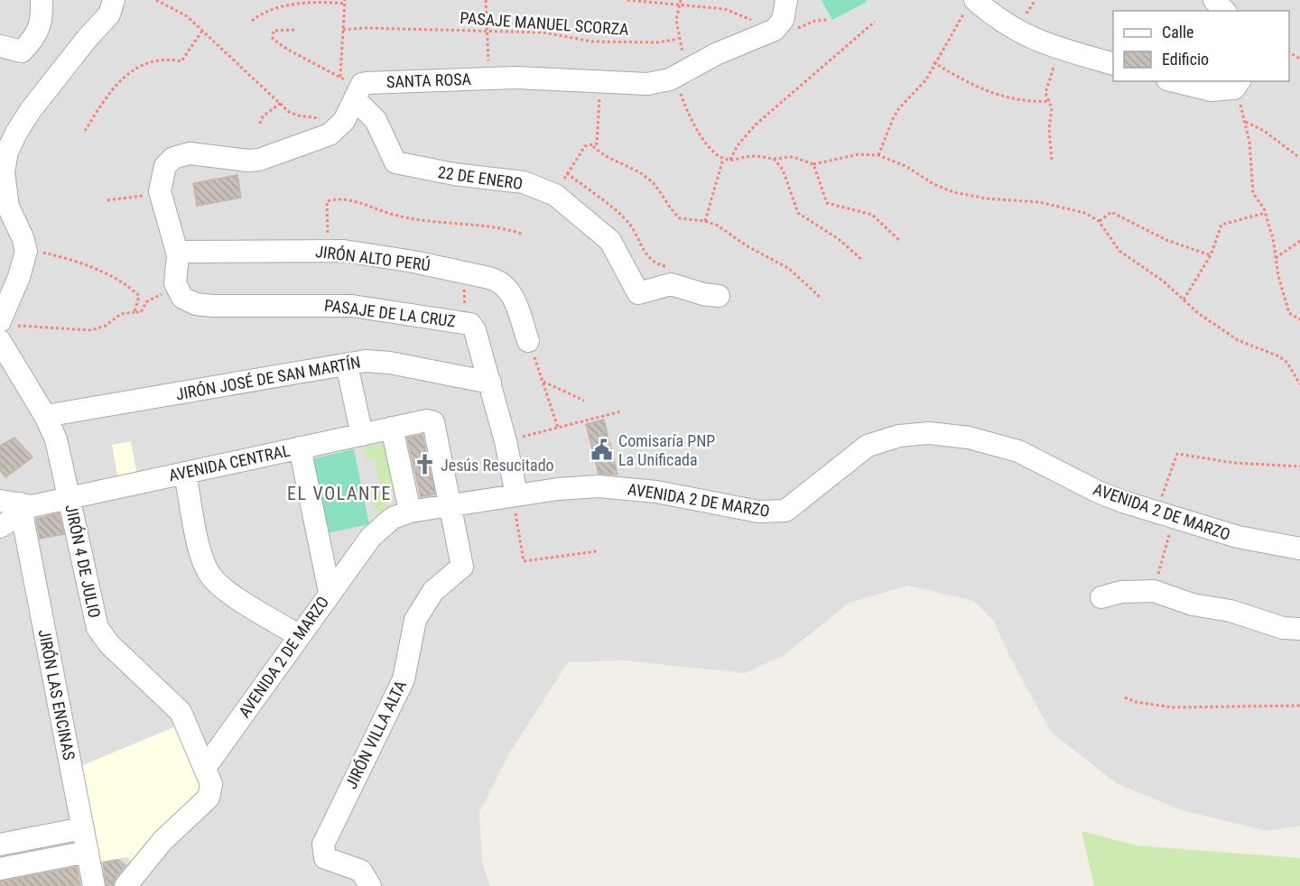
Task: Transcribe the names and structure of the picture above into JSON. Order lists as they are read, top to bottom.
{
  "streets": {
    "street": [
      "SANTA ROSA",
      "22 DE ENERO",
      "JIRÓN ALTO PERÚ",
      "PASAJE DE LA CRUZ",
      "JIRÓN JOSÉ DE SAN MARTÍN",
      "AVENIDA CENTRAL",
      "AVENIDA 2 DE MARZO",
      "JIRÓN 4 DE JULIO",
      "JIRÓN LAS ENCINAS",
      "JIRÓN VILLA ALTA"
    ],
    "path": ["PASAJE MANUEL SCORZA"]
  },
  "crossings": [
    ["SANTA ROSA", "22 DE ENERO"],
    ["SANTA ROSA", "JIRÓN ALTO PERÚ"],
    ["PASAJE DE LA CRUZ", "JIRÓN JOSÉ DE SAN MARTÍN"],
    ["PASAJE DE LA CRUZ", "AVENIDA 2 DE MARZO"],
    ["JIRÓN JOSÉ DE SAN MARTÍN", "JIRÓN 4 DE JULIO"],
    ["AVENIDA CENTRAL", "AVENIDA 2 DE MARZO"],
    ["AVENIDA CENTRAL", "JIRÓN 4 DE JULIO"],
    ["AVENIDA CENTRAL", "JIRÓN LAS ENCINAS"],
    ["AVENIDA CENTRAL", "JIRÓN VILLA ALTA"],
    ["AVENIDA 2 DE MARZO", "JIRÓN 4 DE JULIO"],
    ["AVENIDA 2 DE MARZO", "JIRÓN VILLA ALTA"]
  ],
  "districts": ["EL VOLANTE"],
  "places": {
    "public building": ["Comisaría PNP La Unificada"],
    "church": ["Jesús Resucitado"]
  },
  "legend": ["Calle", "Edificio"]
}
